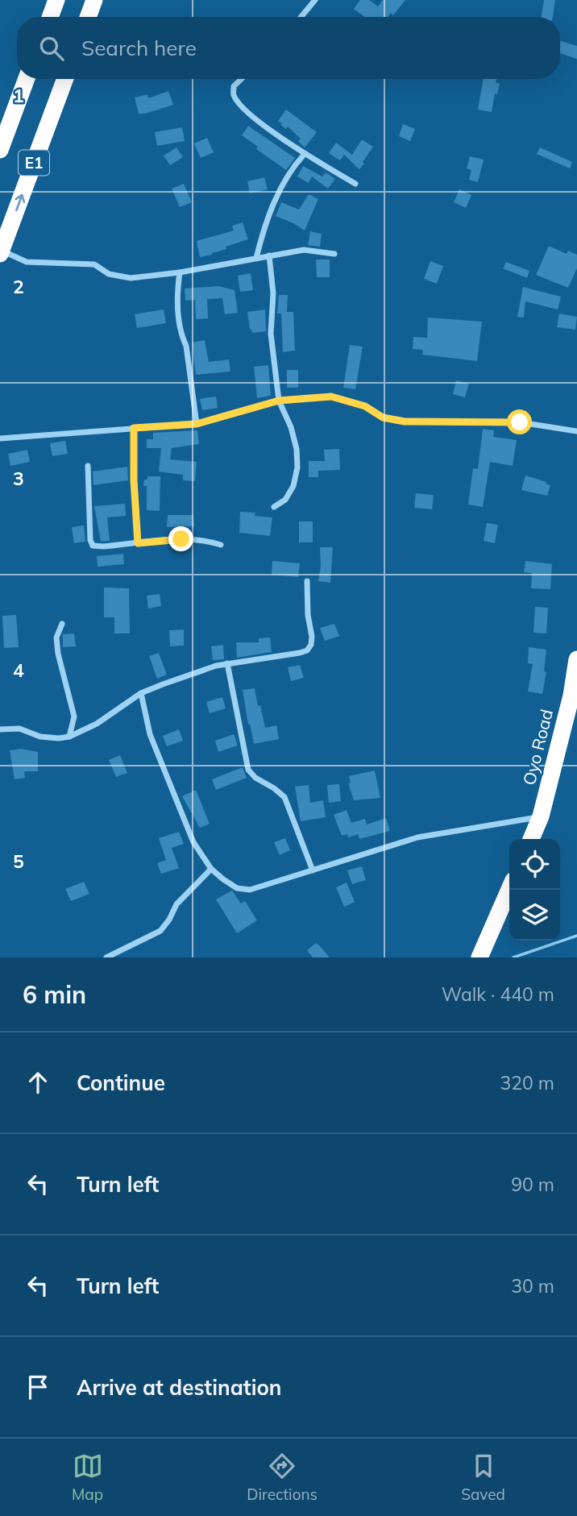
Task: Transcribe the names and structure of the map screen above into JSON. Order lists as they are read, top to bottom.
{
  "streets": {
    "highway": ["E1", "Oyo Road"]
  },
  "page": {
    "search": "Search here",
    "heading": ["6 min", "Walk · 440 m"],
    "list": [
      ["Continue", "320 m"],
      ["Turn left", "90 m"],
      ["Turn left", "30 m"],
      "Arrive at destination"
    ],
    "nav": ["Map", "Directions", "Saved"]
  },
  "grid": {
    "rows": [
      "1",
      "2",
      "3",
      "4",
      "5"
    ]
  }
}
